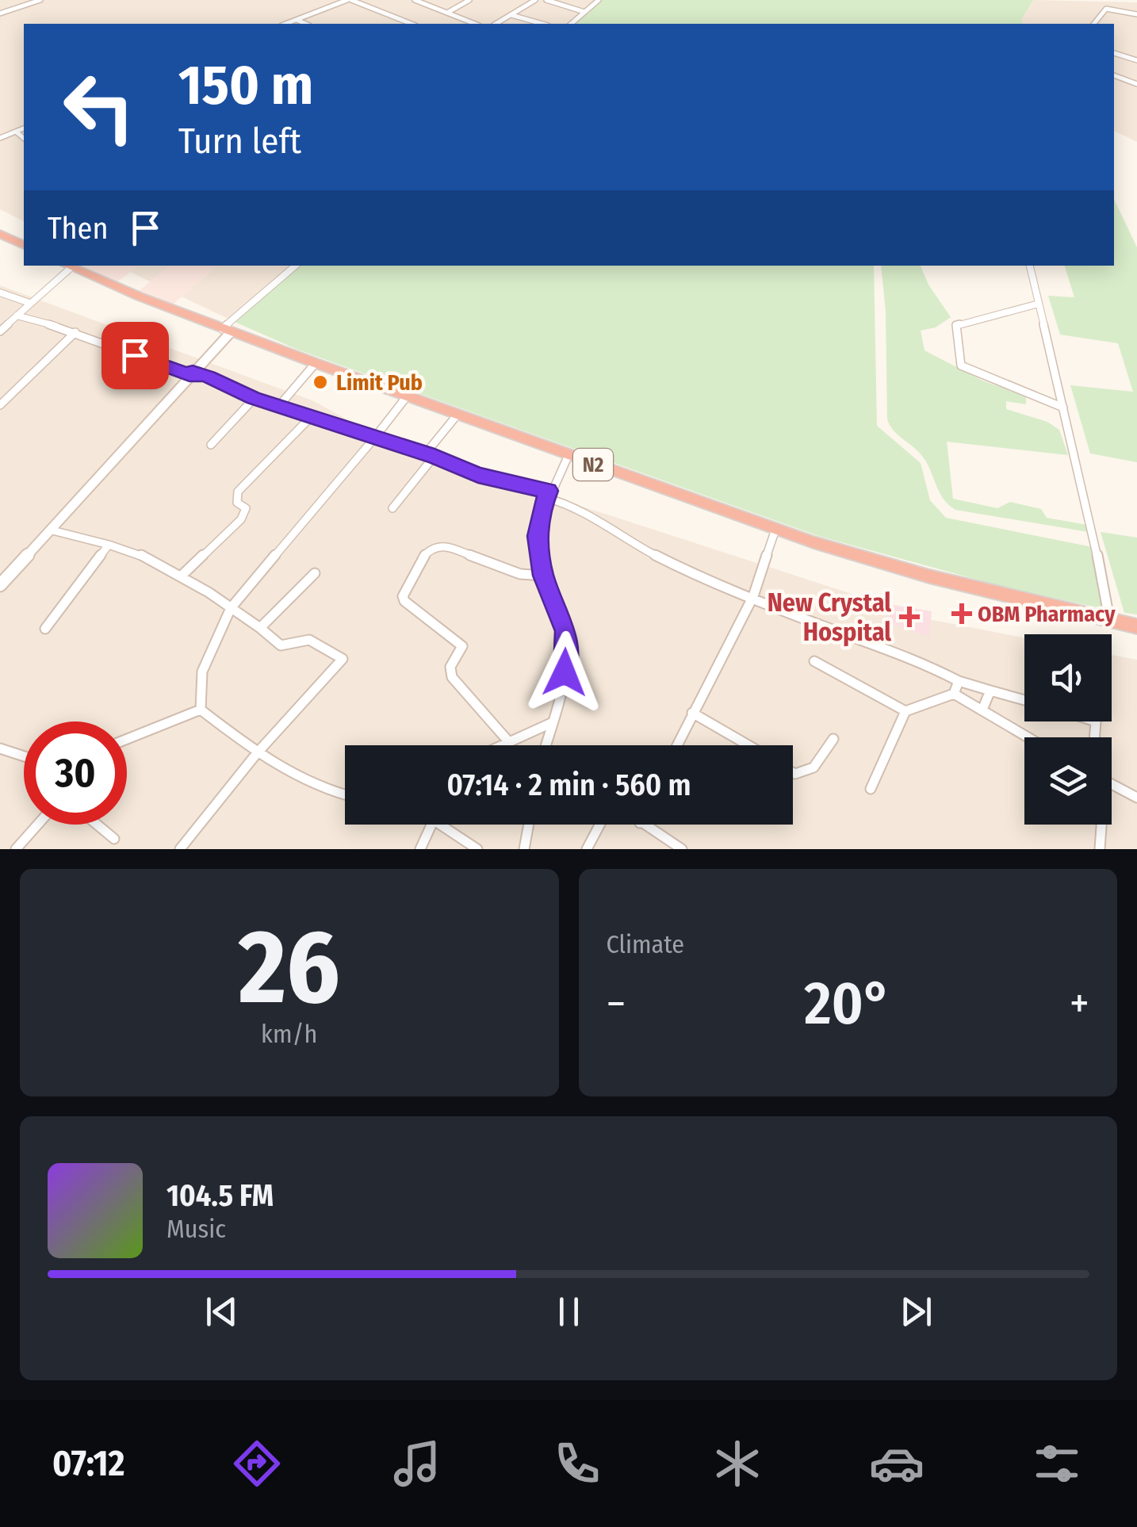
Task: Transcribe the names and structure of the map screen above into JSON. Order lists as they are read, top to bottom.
{
  "streets": {
    "highway": ["N2"]
  },
  "places": {
    "other": ["Limit Pub"],
    "health": ["OBM Pharmacy", "New Crystal Hospital"]
  },
  "page": {
    "turn": ["150 m", "Turn left"],
    "then": "Then",
    "limit": "30",
    "trip": "07:14 · 2 min · 560 m",
    "tile": [
      ["26", "km/h"],
      "Climate"
    ],
    "heat": ["−", "20°", "+"],
    "song": ["104.5 FM", "Music"],
    "tabs": "07:12"
  }
}
